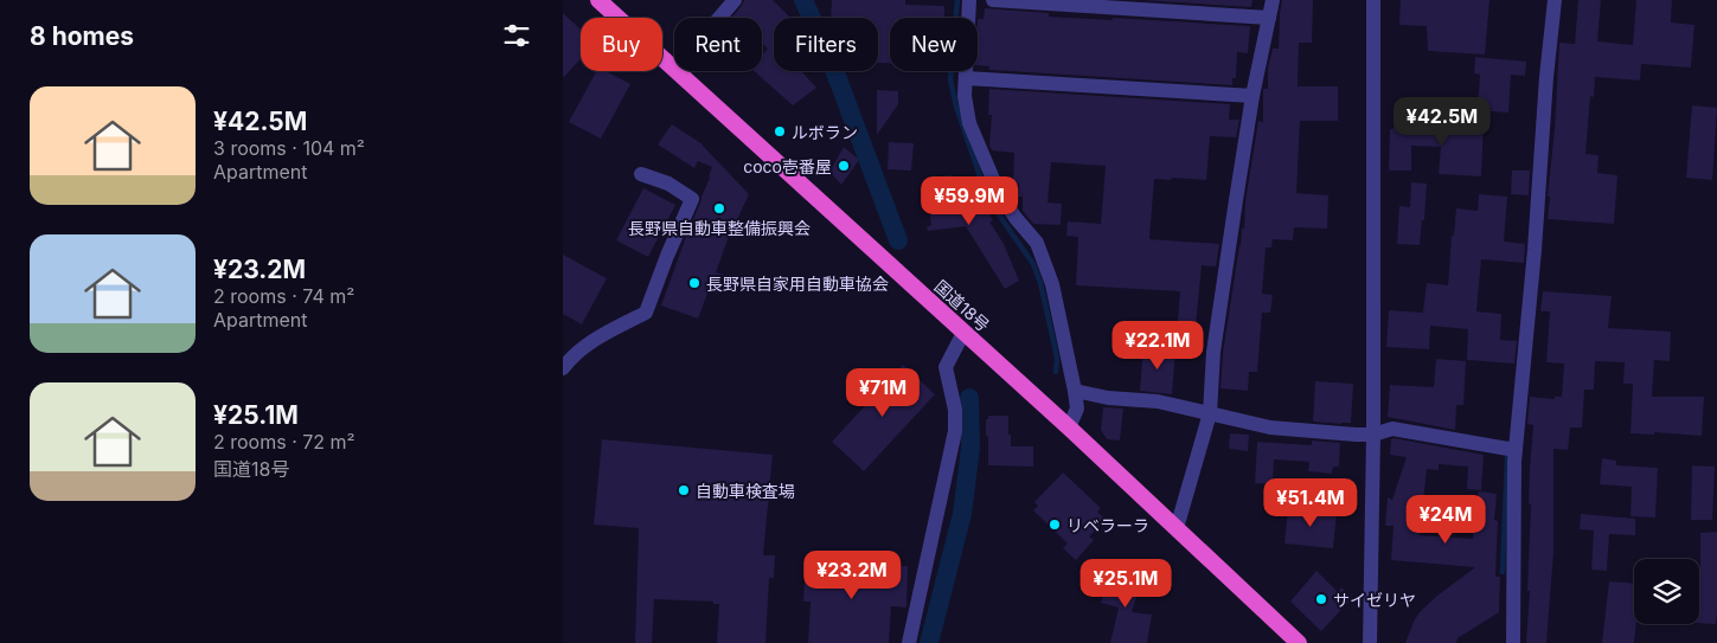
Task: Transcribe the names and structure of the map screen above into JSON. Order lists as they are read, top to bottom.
{
  "streets": {
    "highway": ["国道18号"]
  },
  "places": [
    "ルボラン",
    "coco壱番屋",
    "長野県自動車整備振興会",
    "長野県自家用自動車協会",
    "自動車検査場",
    "リベラーラ",
    "サイゼリヤ"
  ],
  "page": {
    "heading": "8 homes",
    "chip": [
      "Buy",
      "Rent",
      "Filters",
      "New"
    ],
    "list": [
      {
        "name": "¥42.5M",
        "note": "3 rooms · 104 m² · Apartment"
      },
      {
        "name": "¥23.2M",
        "note": "2 rooms · 74 m² · Apartment"
      },
      {
        "name": "¥25.1M",
        "note": "2 rooms · 72 m² · 国道18号"
      }
    ],
    "price": [
      "¥42.5M",
      "¥59.9M",
      "¥22.1M",
      "¥71M",
      "¥51.4M",
      "¥24M",
      "¥23.2M",
      "¥25.1M"
    ]
  }
}
